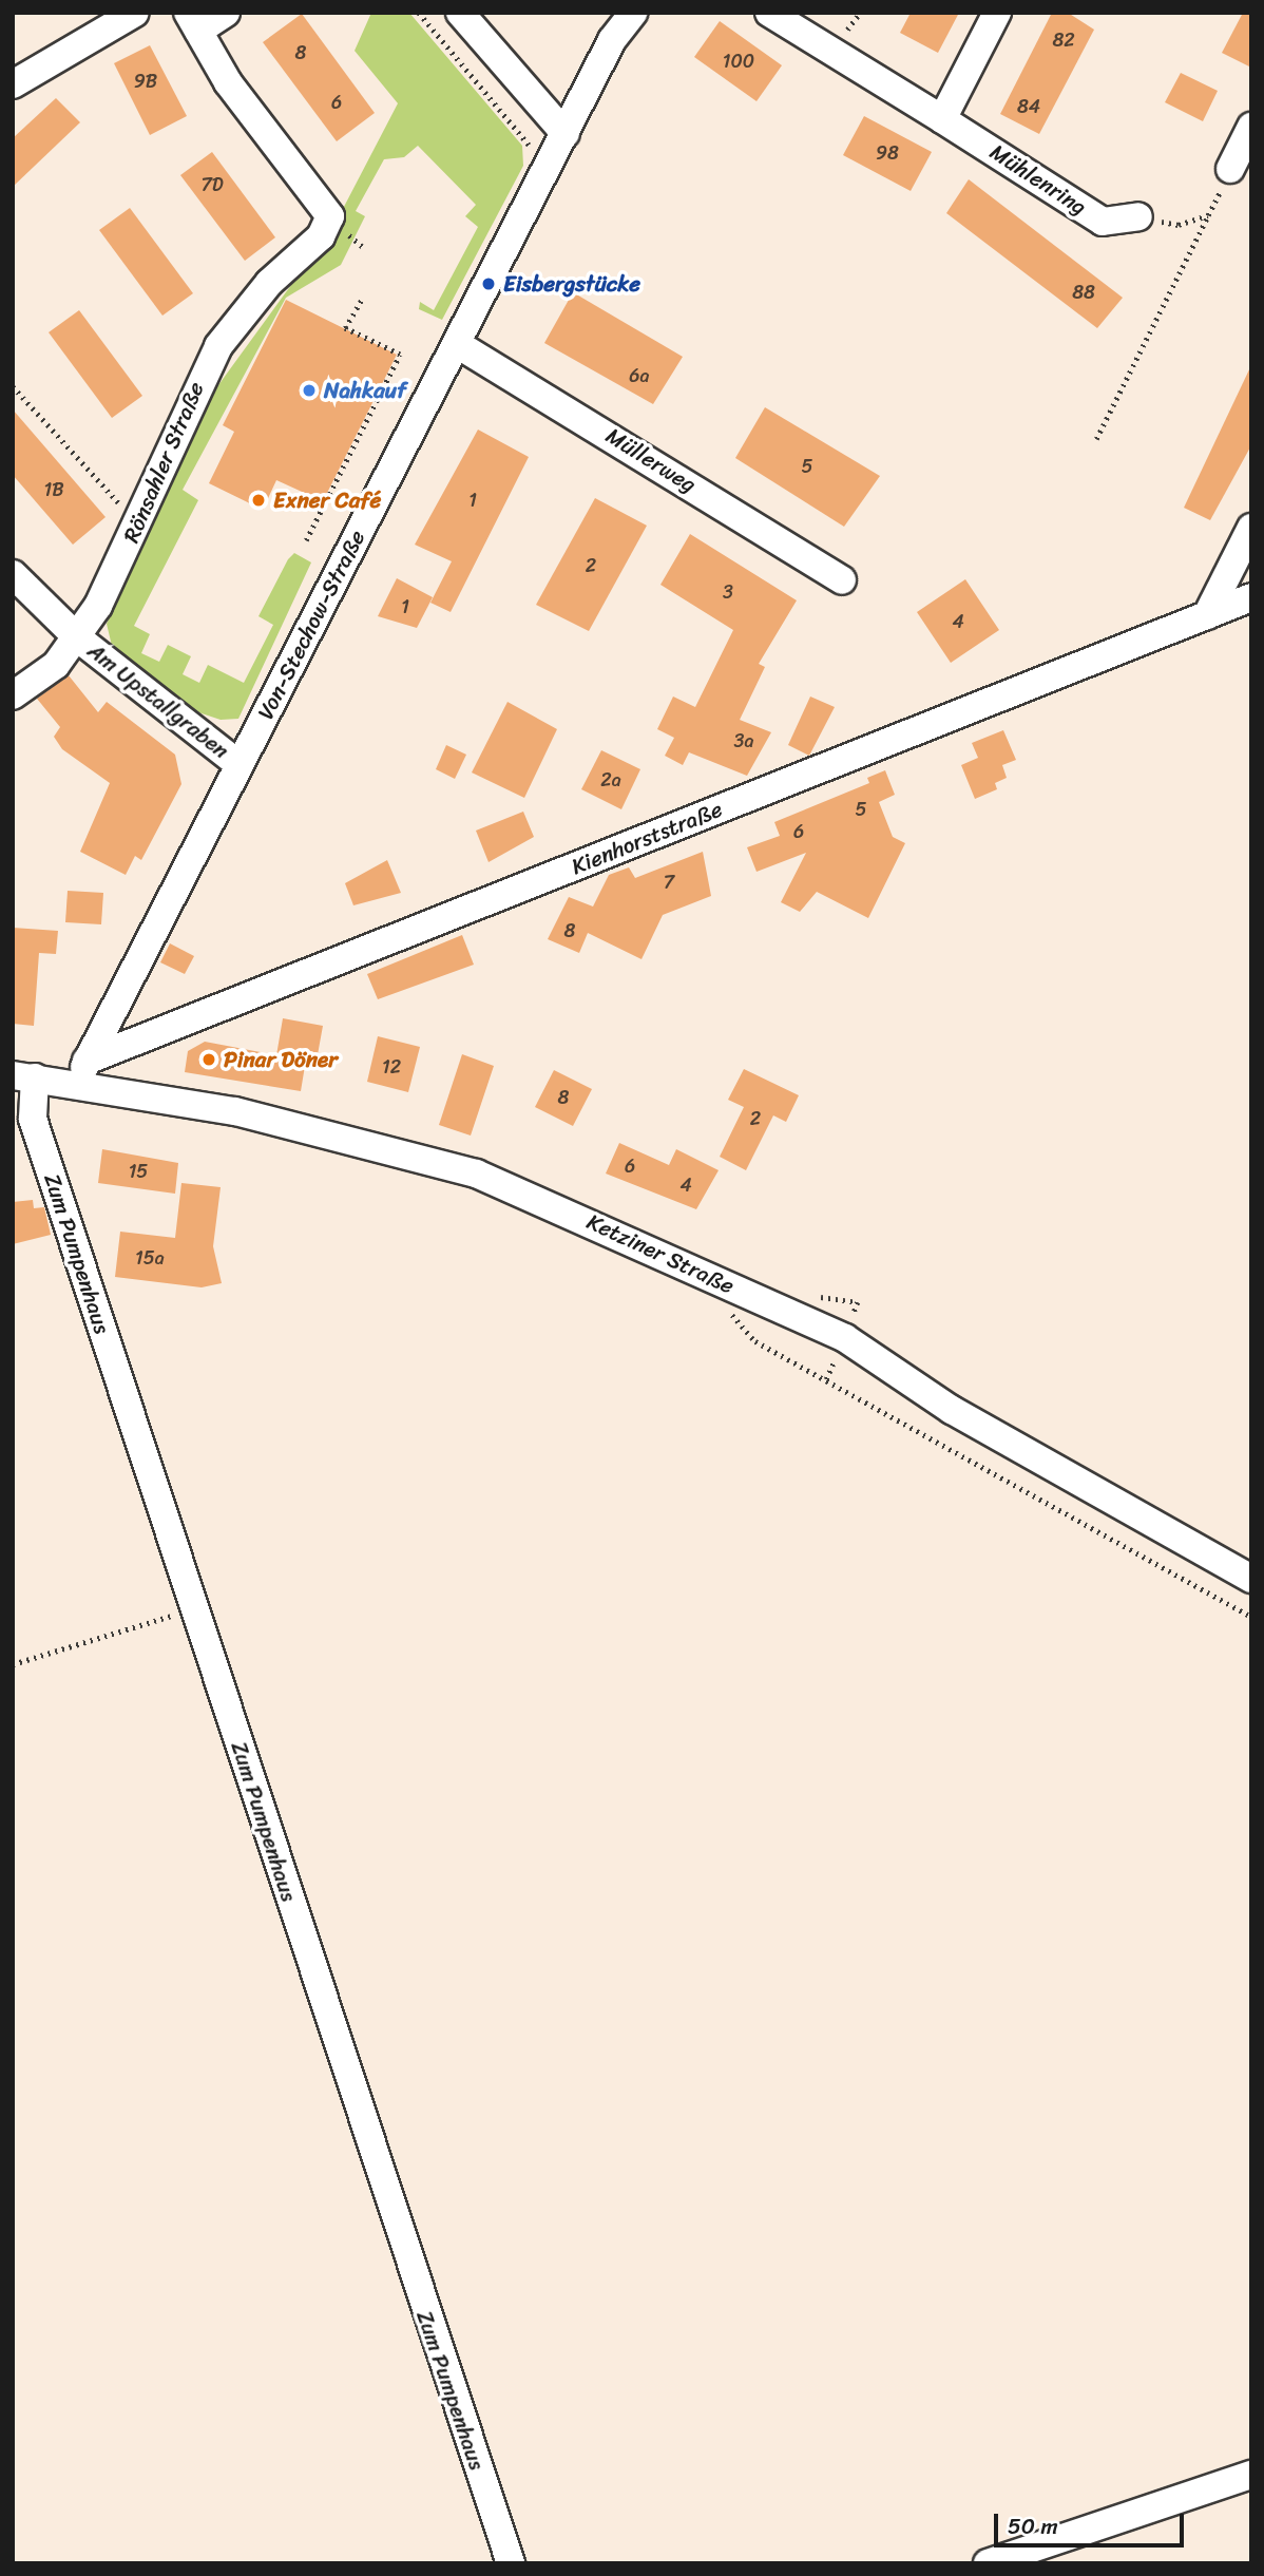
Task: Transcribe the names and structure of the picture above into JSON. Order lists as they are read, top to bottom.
{
  "streets": {
    "street": [
      "Mühlenring",
      "Müllerweg",
      "Rönsahler Straße",
      "Von-Stechow-Straße",
      "Am Upstallgraben",
      "Kienhorststraße",
      "Zum Pumpenhaus",
      "Ketziner Straße"
    ]
  },
  "crossings": [
    ["Müllerweg", "Von-Stechow-Straße"],
    ["Rönsahler Straße", "Am Upstallgraben"],
    ["Von-Stechow-Straße", "Am Upstallgraben"],
    ["Von-Stechow-Straße", "Kienhorststraße"],
    ["Von-Stechow-Straße", "Ketziner Straße"],
    ["Kienhorststraße", "Ketziner Straße"],
    ["Zum Pumpenhaus", "Ketziner Straße"]
  ],
  "places": [
    "Eisbergstücke",
    "Nahkauf",
    "Exner Café",
    "Pinar Döner"
  ],
  "house_numbers": [
    "82",
    "8",
    "100",
    "9B",
    "6",
    "84",
    "98",
    "7D",
    "88",
    "6a",
    "5",
    "1B",
    "1",
    "2",
    "3",
    "1",
    "4",
    "3a",
    "2a",
    "5",
    "6",
    "7",
    "8",
    "12",
    "8",
    "2",
    "6",
    "15",
    "4",
    "15a"
  ],
  "scale_bar": "50 m"
}
